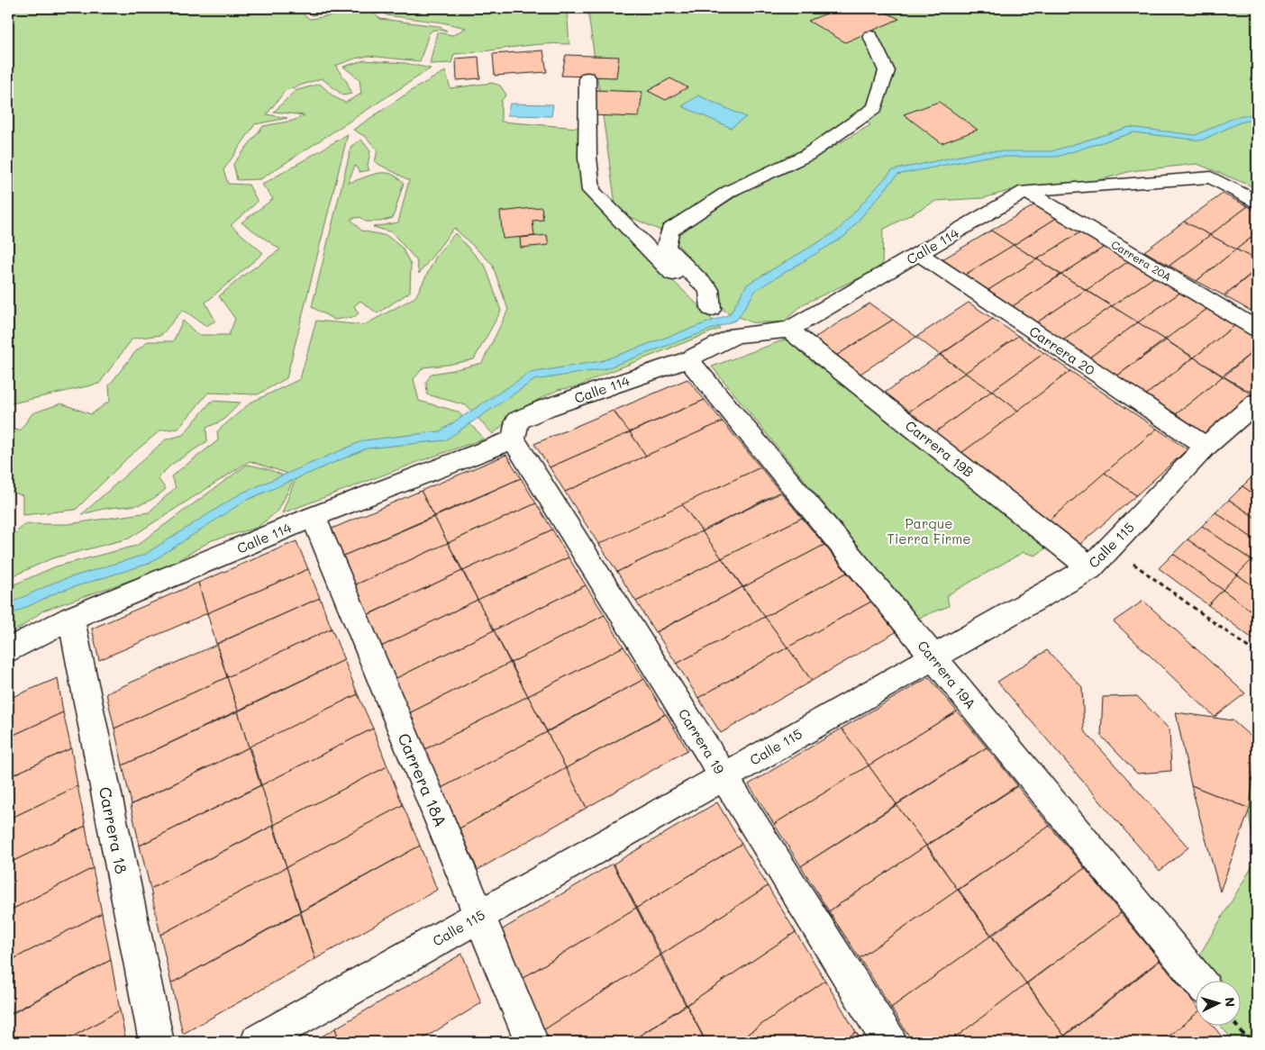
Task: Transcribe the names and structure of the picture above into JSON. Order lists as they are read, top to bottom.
{
  "streets": {
    "street": [
      "Calle 114",
      "Carrera 20A",
      "Carrera 20",
      "Carrera 19B",
      "Calle 115",
      "Carrera 19A",
      "Carrera 19",
      "Carrera 18A",
      "Carrera 18"
    ]
  },
  "crossings": [
    ["Calle 114", "Carrera 20A"],
    ["Calle 114", "Carrera 20"],
    ["Calle 114", "Carrera 19B"],
    ["Calle 114", "Carrera 19A"],
    ["Calle 114", "Carrera 19"],
    ["Calle 114", "Carrera 18A"],
    ["Calle 114", "Carrera 18"],
    ["Carrera 20", "Calle 115"],
    ["Carrera 19B", "Calle 115"],
    ["Calle 115", "Carrera 19A"],
    ["Calle 115", "Carrera 19"],
    ["Calle 115", "Carrera 18A"]
  ],
  "parks": ["Parque Tierra Firme"],
  "north": "right"
}
